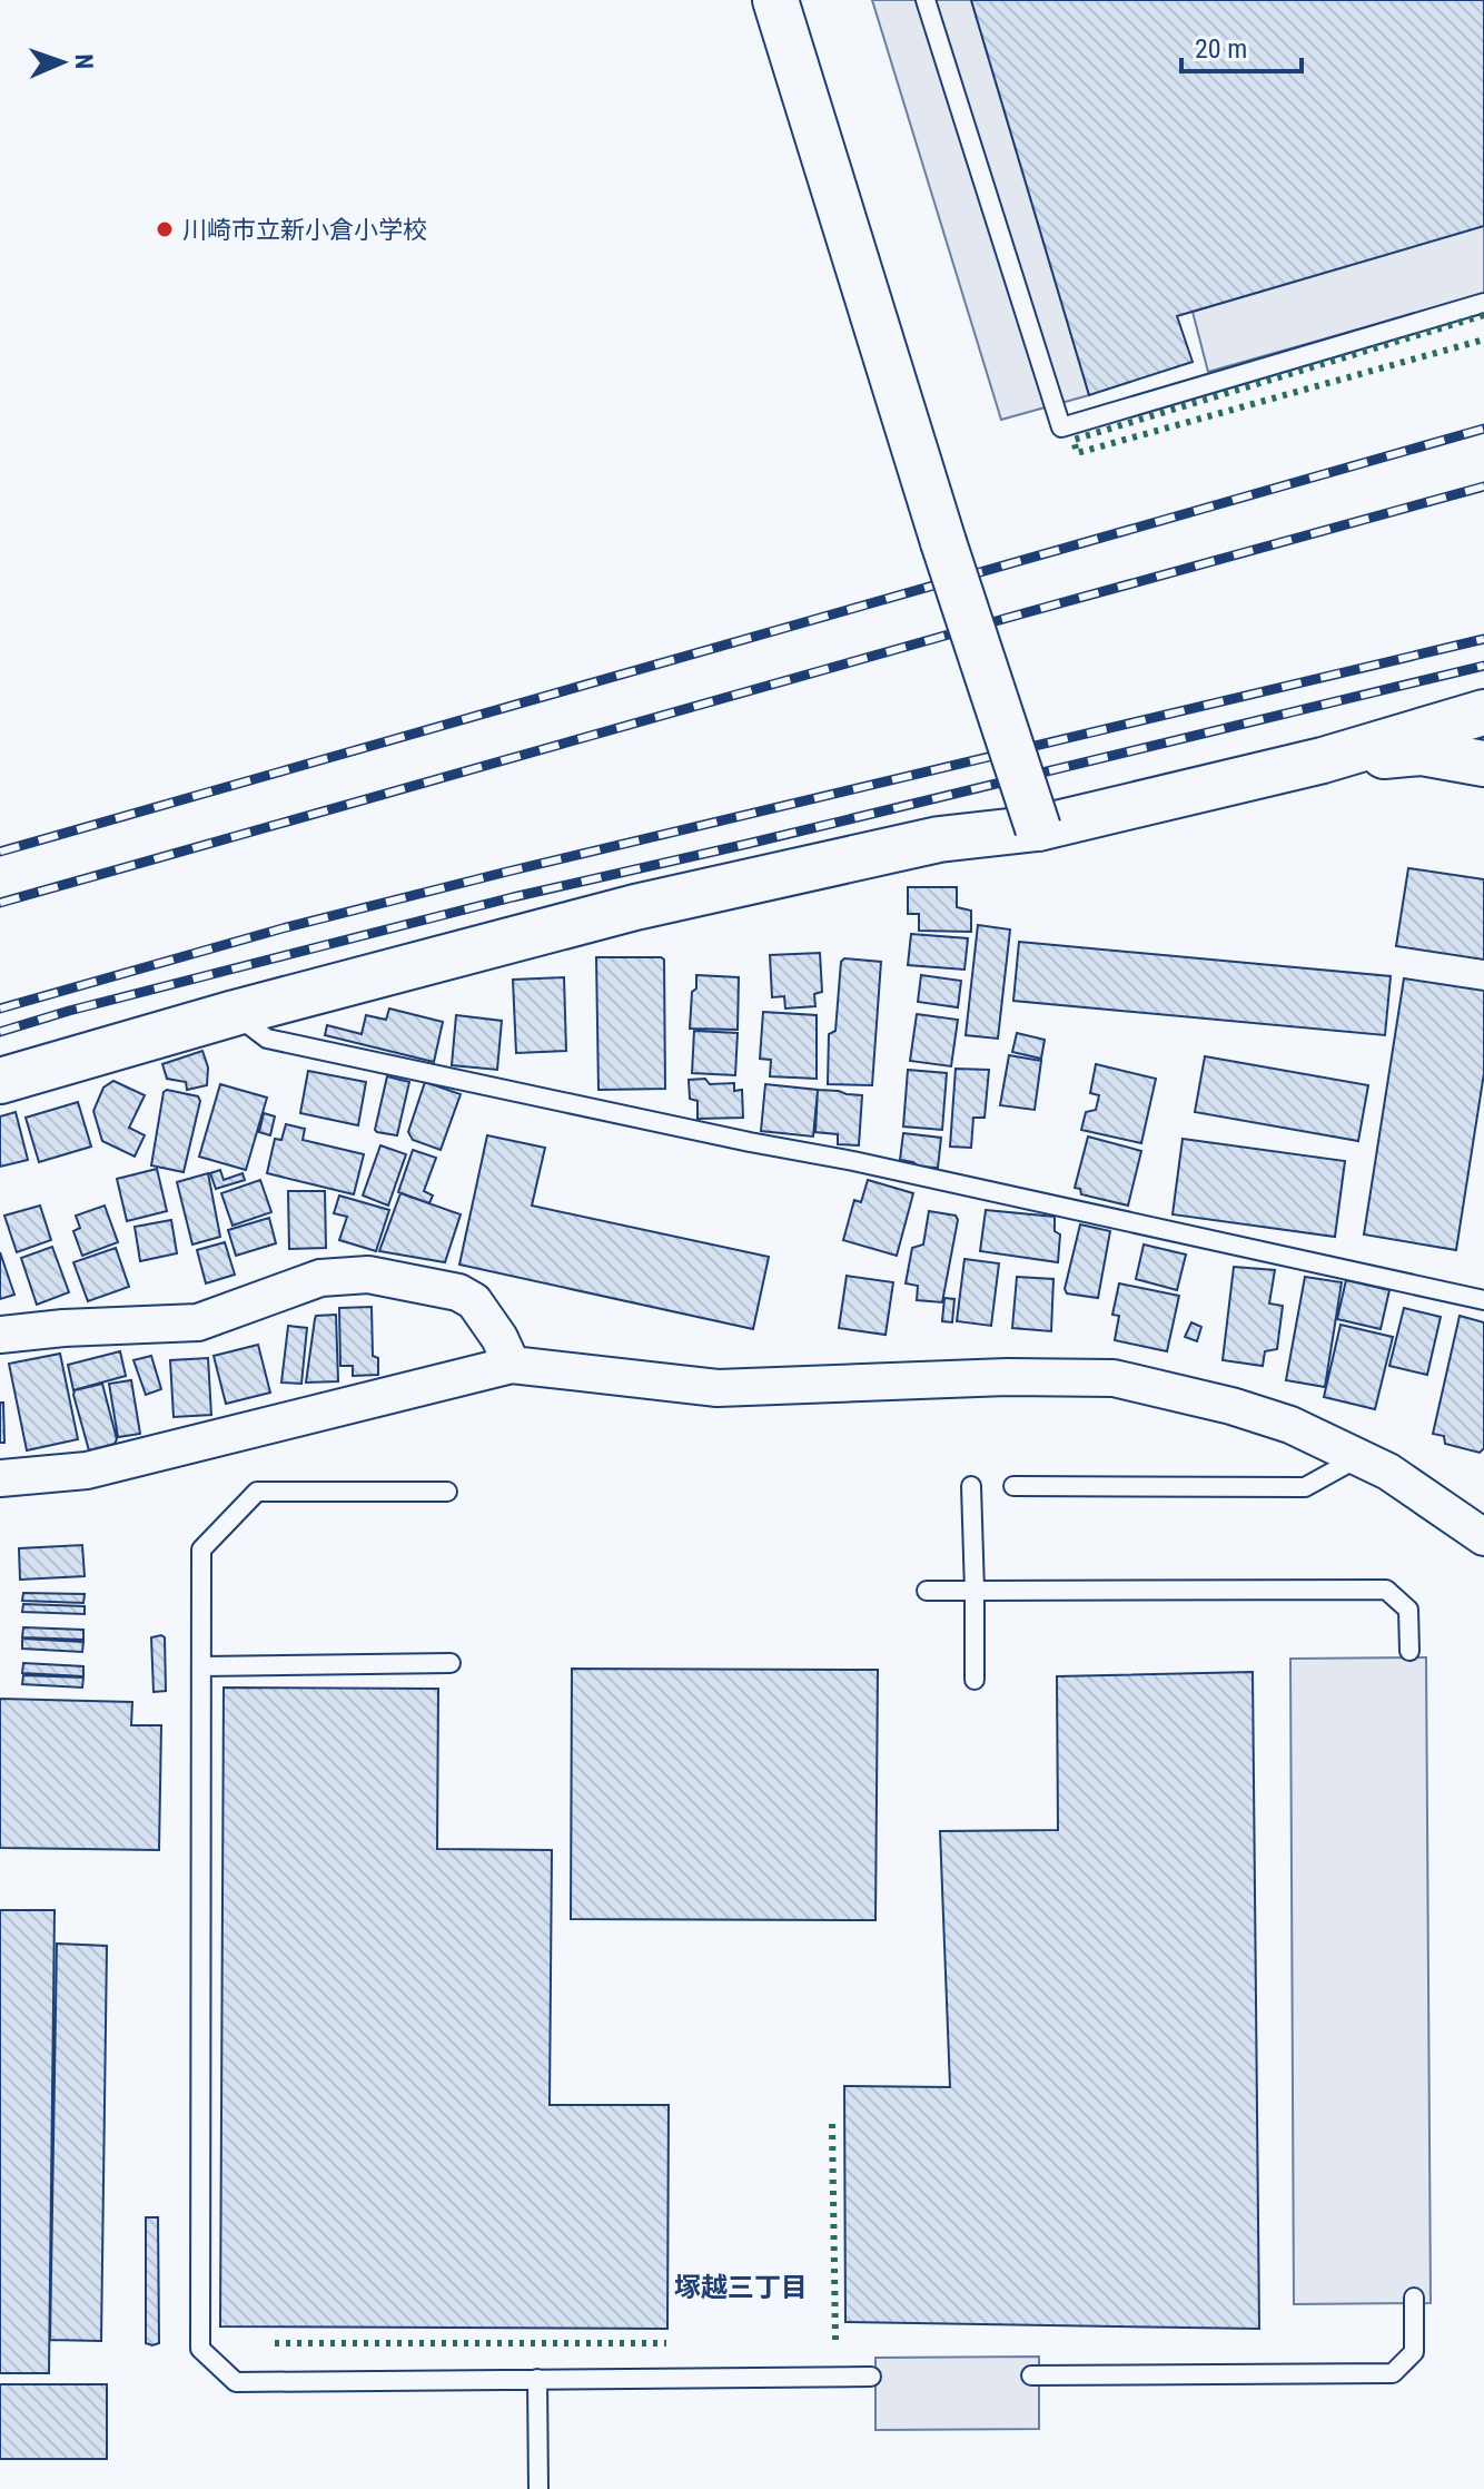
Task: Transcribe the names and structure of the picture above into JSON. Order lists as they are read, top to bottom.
{
  "districts": ["塚越三丁目"],
  "places": ["川崎市立新小倉小学校"],
  "scale_bar": "20 m",
  "north": "right"
}
